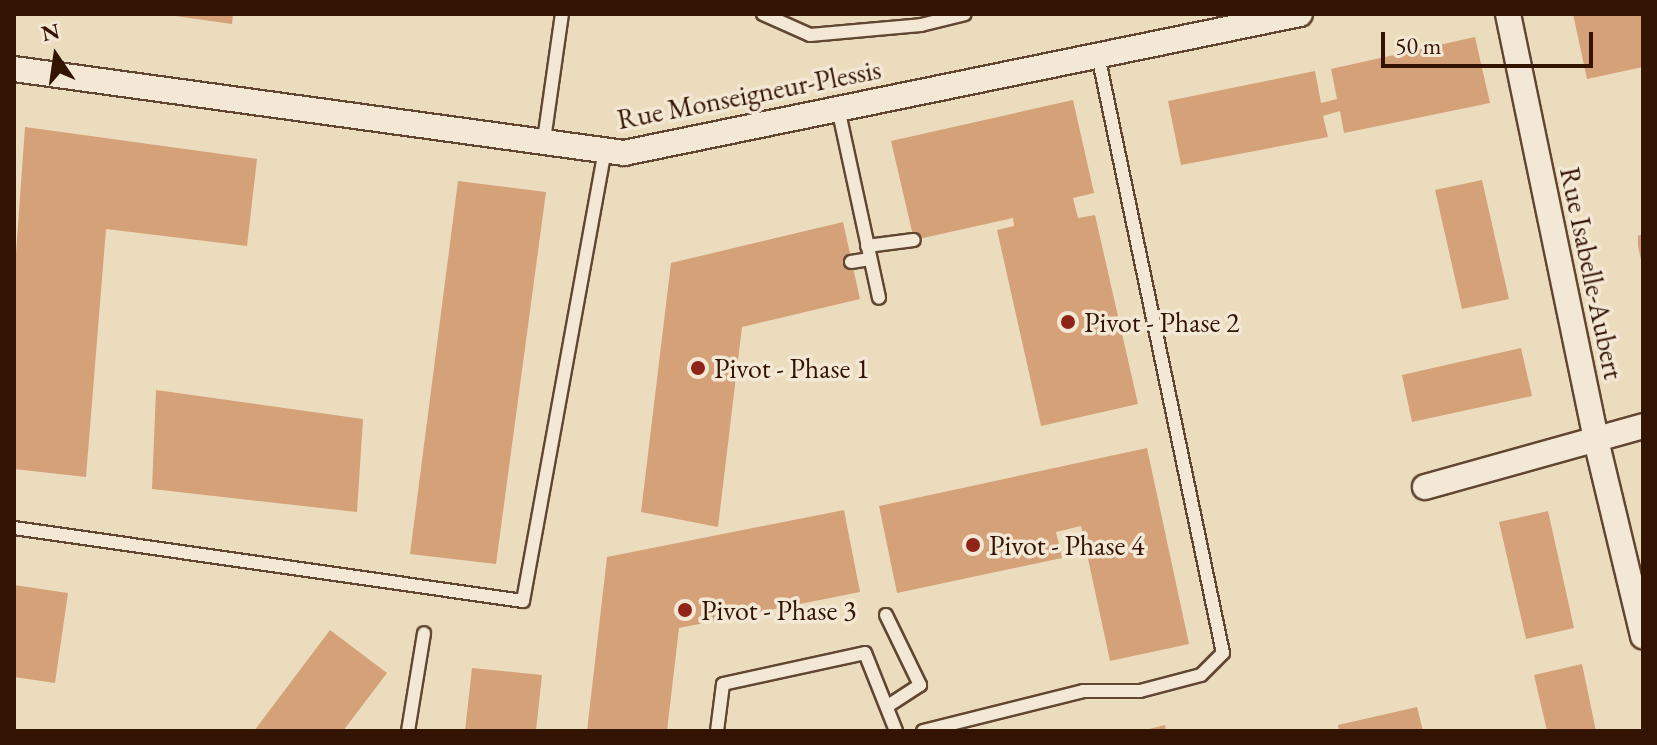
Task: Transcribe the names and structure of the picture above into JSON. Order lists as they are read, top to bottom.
{
  "streets": {
    "street": ["Rue Monseigneur-Plessis", "Rue Isabelle-Aubert"]
  },
  "places": [
    "Pivot - Phase 2",
    "Pivot - Phase 1",
    "Pivot - Phase 4",
    "Pivot - Phase 3"
  ],
  "scale_bar": "50 m",
  "north": "top"
}
